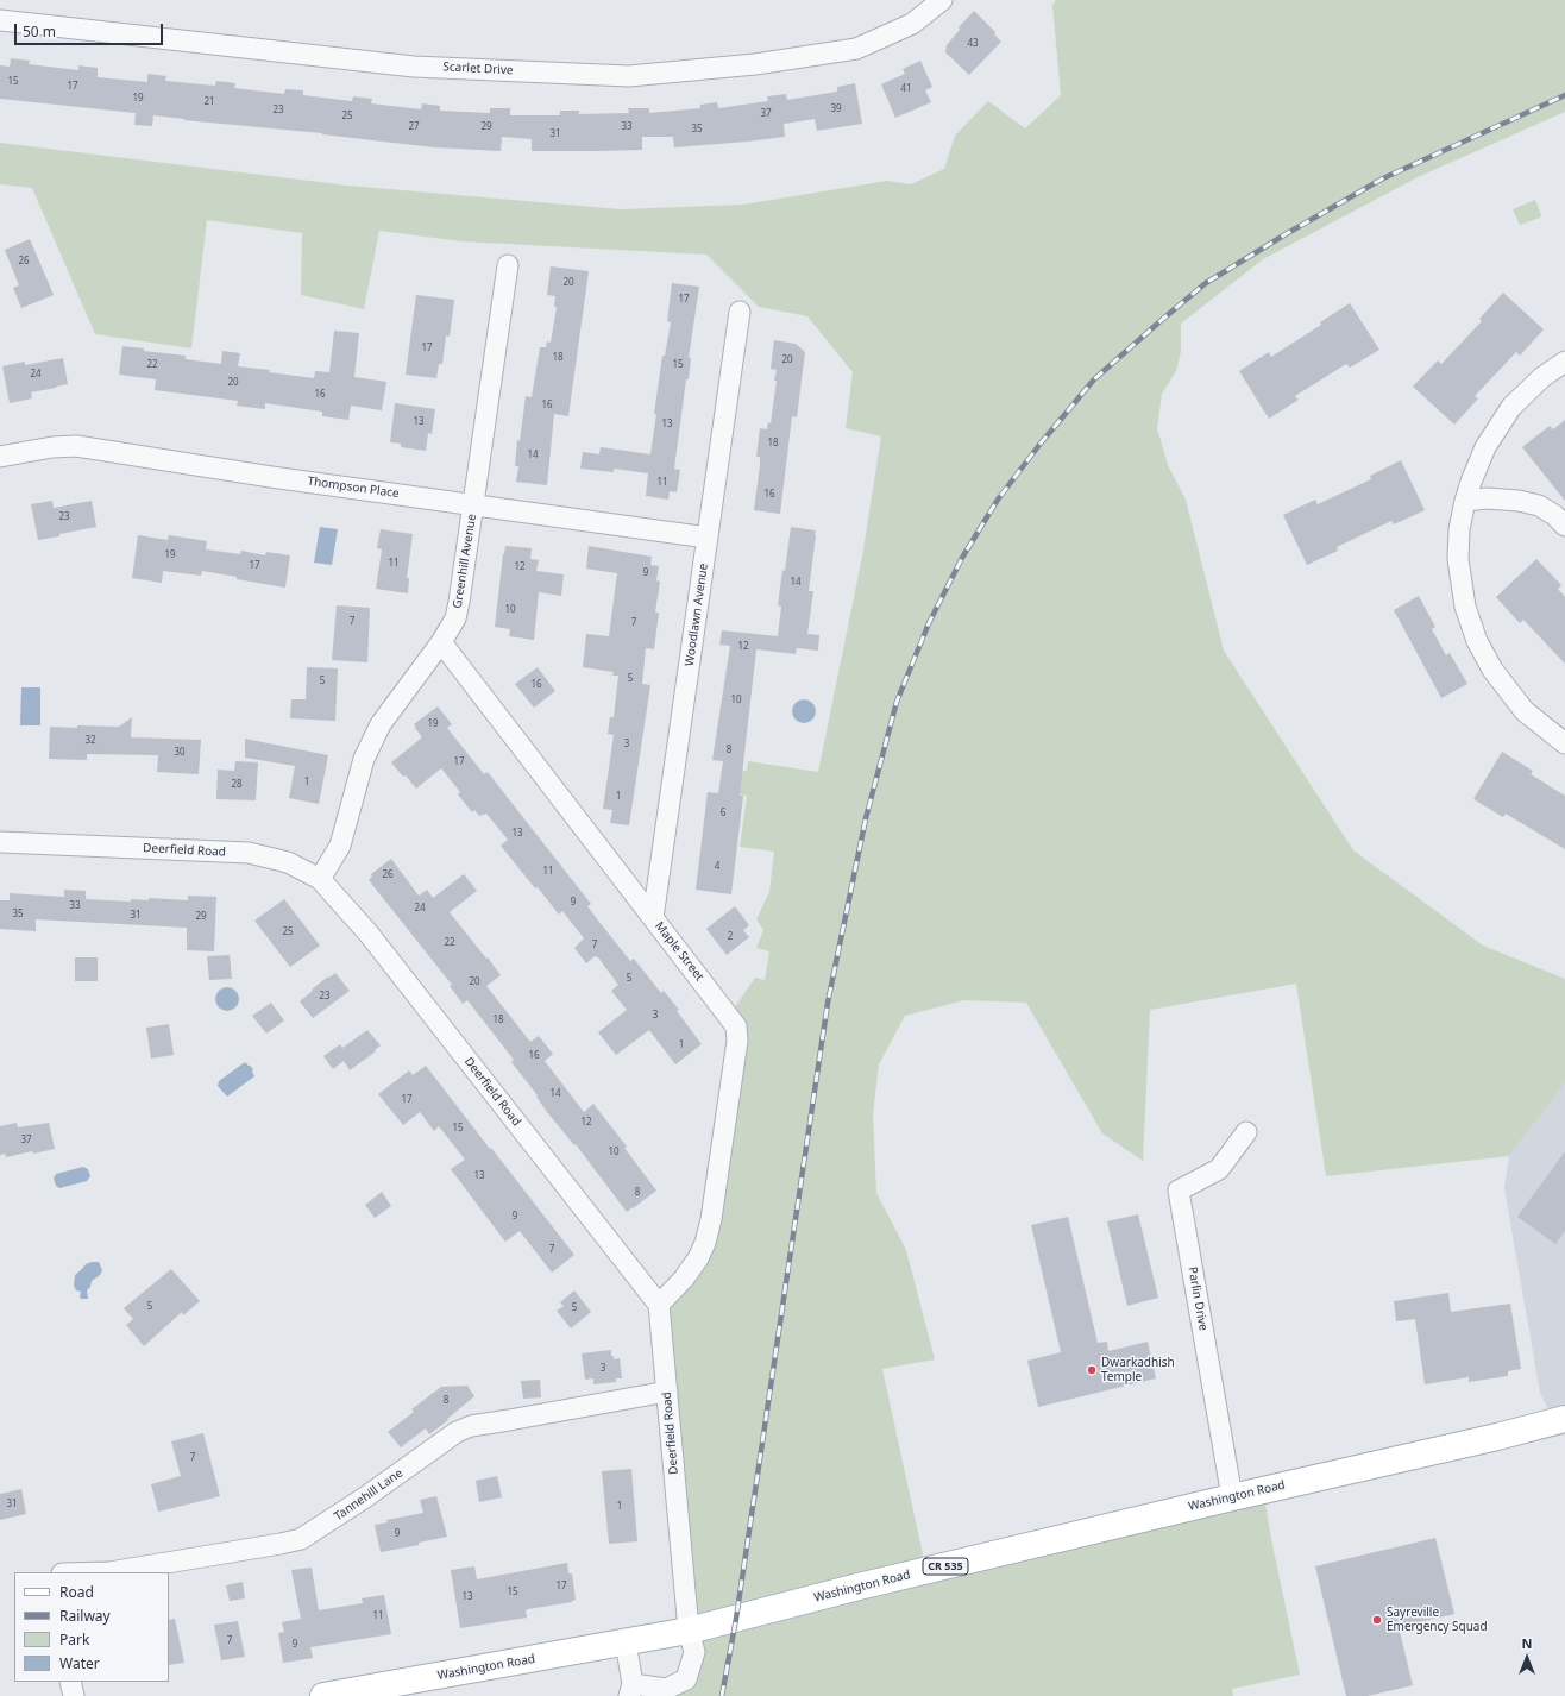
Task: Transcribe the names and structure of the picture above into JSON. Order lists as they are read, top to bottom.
{
  "streets": {
    "main road": ["Washington Road", "CR 535"],
    "street": [
      "Scarlet Drive",
      "Thompson Place",
      "Greenhill Avenue",
      "Woodlawn Avenue",
      "Deerfield Road",
      "Maple Street",
      "Parlin Drive",
      "Tannehill Lane"
    ]
  },
  "crossings": [
    ["Thompson Place", "Greenhill Avenue"],
    ["Thompson Place", "Woodlawn Avenue"],
    ["Greenhill Avenue", "Deerfield Road"],
    ["Greenhill Avenue", "Maple Street"],
    ["Woodlawn Avenue", "Maple Street"],
    ["Deerfield Road", "Maple Street"],
    ["Deerfield Road", "Tannehill Lane"],
    ["Deerfield Road", "Washington Road"],
    ["Parlin Drive", "Washington Road"]
  ],
  "places": ["Dwarkadhish Temple", "Sayreville Emergency Squad"],
  "house_numbers": [
    "43",
    "15",
    "17",
    "41",
    "19",
    "21",
    "39",
    "23",
    "37",
    "25",
    "27",
    "29",
    "33",
    "35",
    "31",
    "26",
    "20",
    "17",
    "17",
    "18",
    "20",
    "22",
    "15",
    "24",
    "20",
    "16",
    "16",
    "13",
    "13",
    "18",
    "14",
    "11",
    "16",
    "23",
    "19",
    "11",
    "17",
    "12",
    "9",
    "14",
    "10",
    "7",
    "7",
    "12",
    "5",
    "5",
    "16",
    "10",
    "19",
    "32",
    "3",
    "8",
    "30",
    "17",
    "1",
    "28",
    "1",
    "6",
    "13",
    "4",
    "11",
    "26",
    "9",
    "33",
    "24",
    "35",
    "31",
    "29",
    "25",
    "2",
    "22",
    "7",
    "5",
    "20",
    "23",
    "3",
    "18",
    "1",
    "16",
    "14",
    "17",
    "12",
    "15",
    "37",
    "10",
    "13",
    "8",
    "9",
    "7",
    "5",
    "5",
    "3",
    "8",
    "7",
    "31",
    "1",
    "9",
    "17",
    "15",
    "13",
    "11",
    "7",
    "9"
  ],
  "legend": [
    "Road",
    "Railway",
    "Park",
    "Water"
  ],
  "scale_bar": "50 m",
  "north": "top"
}
